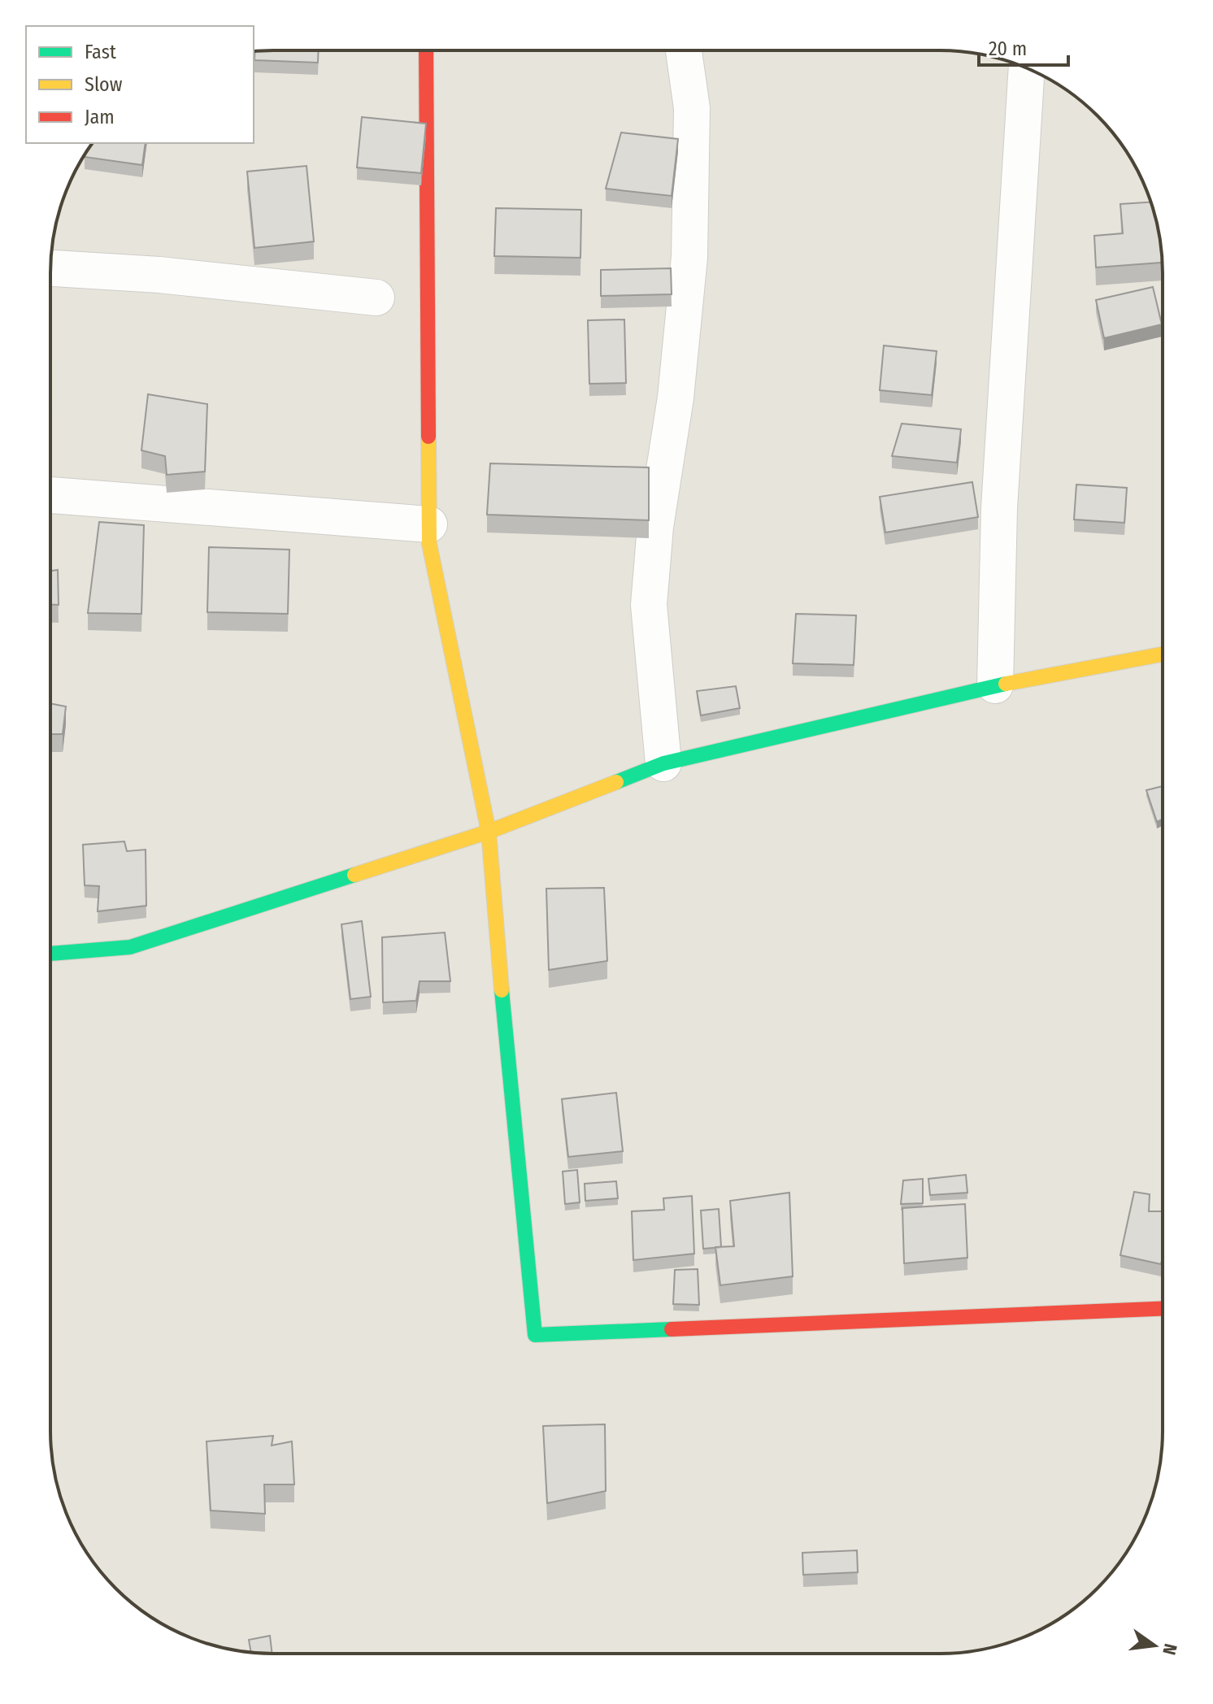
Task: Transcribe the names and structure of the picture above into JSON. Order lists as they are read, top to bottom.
{
  "legend": ["Fast", "Slow", "Jam"],
  "scale_bar": "20 m",
  "north": "right"
}
